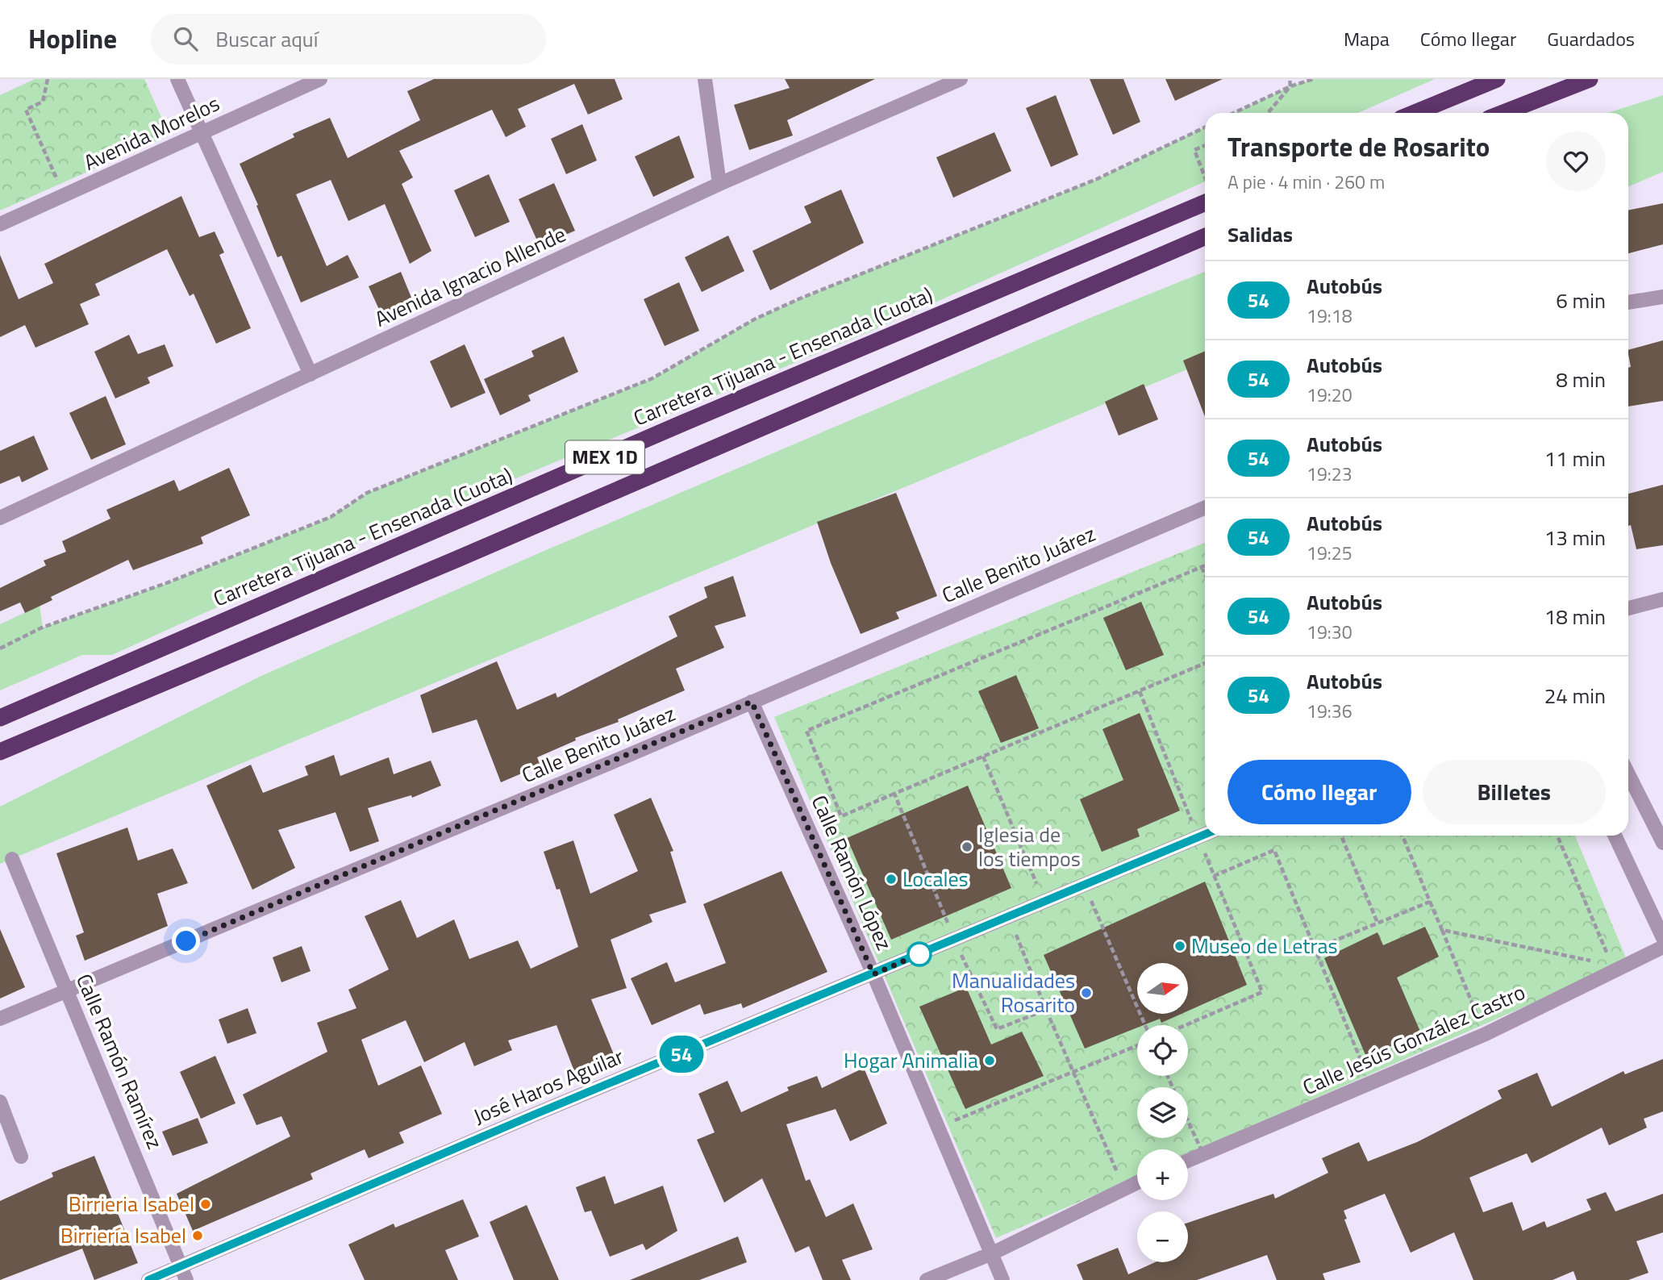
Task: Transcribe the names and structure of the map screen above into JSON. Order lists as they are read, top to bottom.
{
  "streets": {
    "highway": ["Carretera Tijuana - Ensenada (Cuota)", "MEX 1D"],
    "street": [
      "Avenida Morelos",
      "Avenida Ignacio Allende",
      "Calle Benito Juárez",
      "Calle Ramón López",
      "Calle Jesús González Castro",
      "Calle Ramón Ramírez",
      "José Haros Aguilar"
    ]
  },
  "crossings": [
    ["Calle Benito Juárez", "Calle Ramón López"],
    ["Calle Benito Juárez", "Calle Ramón Ramírez"],
    ["Calle Ramón López", "José Haros Aguilar"],
    ["Calle Ramón Ramírez", "José Haros Aguilar"]
  ],
  "places": [
    "Iglesia de los tiempos",
    "Locales",
    "Museo de Letras",
    "Manualidades Rosarito",
    "Hogar Animalia",
    "Birrieria Isabel",
    "Birriería Isabel"
  ],
  "lines": ["bus line 54"],
  "north": "right",
  "page": {
    "header": "Hopline",
    "search": "Buscar aquí",
    "nav": ["Mapa", "Cómo llegar", "Guardados"],
    "on_map": "54",
    "heading": [
      ["Transporte de Rosarito", "A pie · 4 min · 260 m"],
      "Salidas"
    ],
    "list": [
      {
        "mark": "54",
        "name": "Autobús",
        "note": "19:18",
        "value": "6 min"
      },
      {
        "mark": "54",
        "name": "Autobús",
        "note": "19:20",
        "value": "8 min"
      },
      {
        "mark": "54",
        "name": "Autobús",
        "note": "19:23",
        "value": "11 min"
      },
      {
        "mark": "54",
        "name": "Autobús",
        "note": "19:25",
        "value": "13 min"
      },
      {
        "mark": "54",
        "name": "Autobús",
        "note": "19:30",
        "value": "18 min"
      },
      {
        "mark": "54",
        "name": "Autobús",
        "note": "19:36",
        "value": "24 min"
      }
    ],
    "buttons": ["Cómo llegar", "Billetes"],
    "map_buttons": ["+", "−"]
  }
}
